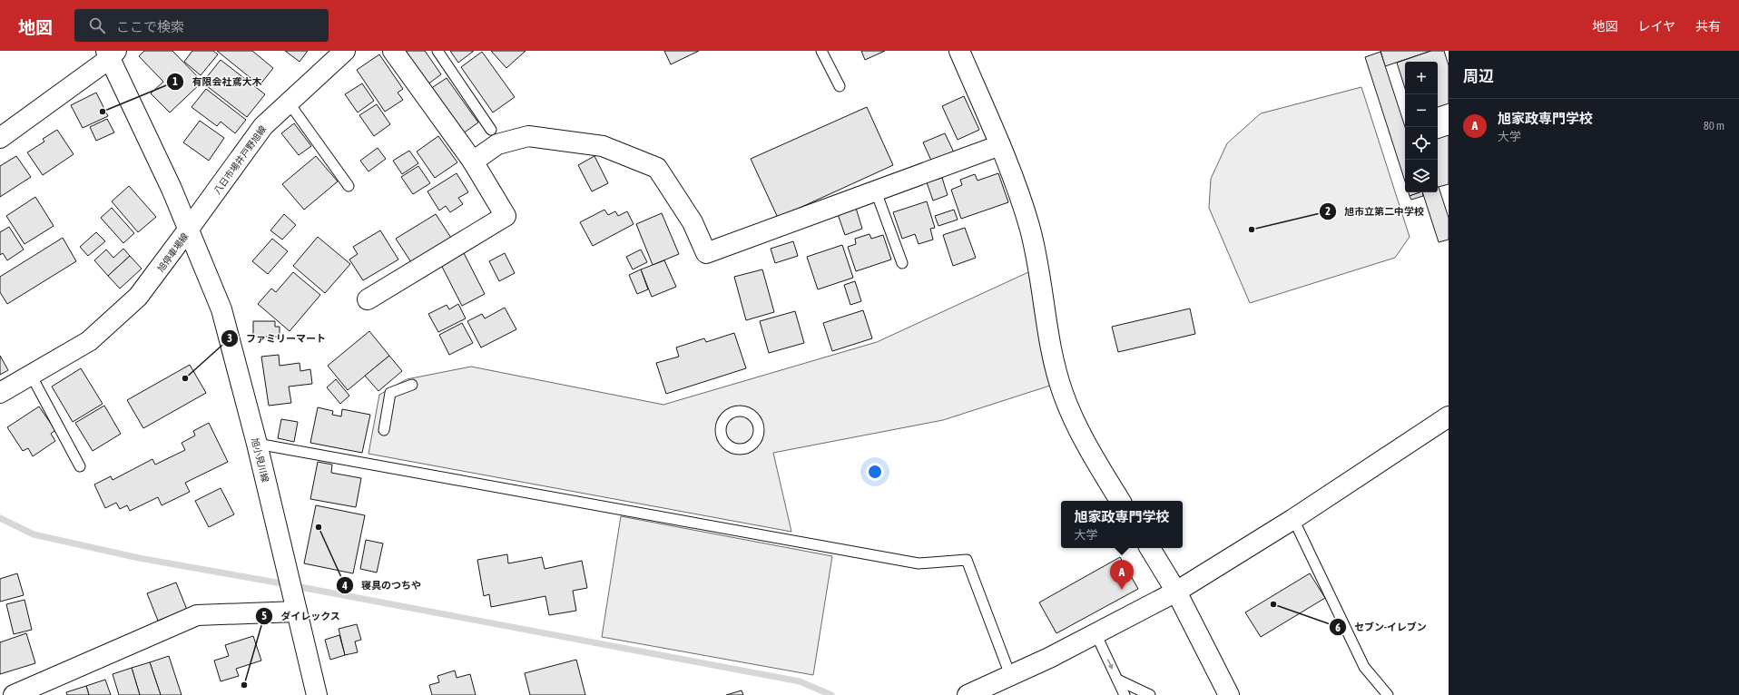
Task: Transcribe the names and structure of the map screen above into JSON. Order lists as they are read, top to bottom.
{
  "streets": {
    "street": ["八日市場井戸野旭線", "旭停車場線", "旭小見川線"]
  },
  "crossings": [
    ["八日市場井戸野旭線", "旭停車場線"],
    ["八日市場井戸野旭線", "旭小見川線"],
    ["旭停車場線", "旭小見川線"]
  ],
  "places": [
    "有限会社鳶大木",
    "旭市立第二中学校",
    "ファミリーマート",
    "寝具のつちや",
    "セブン-イレブン",
    "ダイレックス"
  ],
  "page": {
    "header": "地図",
    "search": "ここで検索",
    "nav": ["地図", "レイヤ", "共有"],
    "heading": "周辺",
    "map_buttons": ["+", "−"],
    "list": [
      {
        "mark": "A",
        "name": "旭家政専門学校",
        "note": "大学",
        "value": "80 m"
      }
    ],
    "popup": ["旭家政専門学校", "大学"],
    "pins": "A"
  }
}
